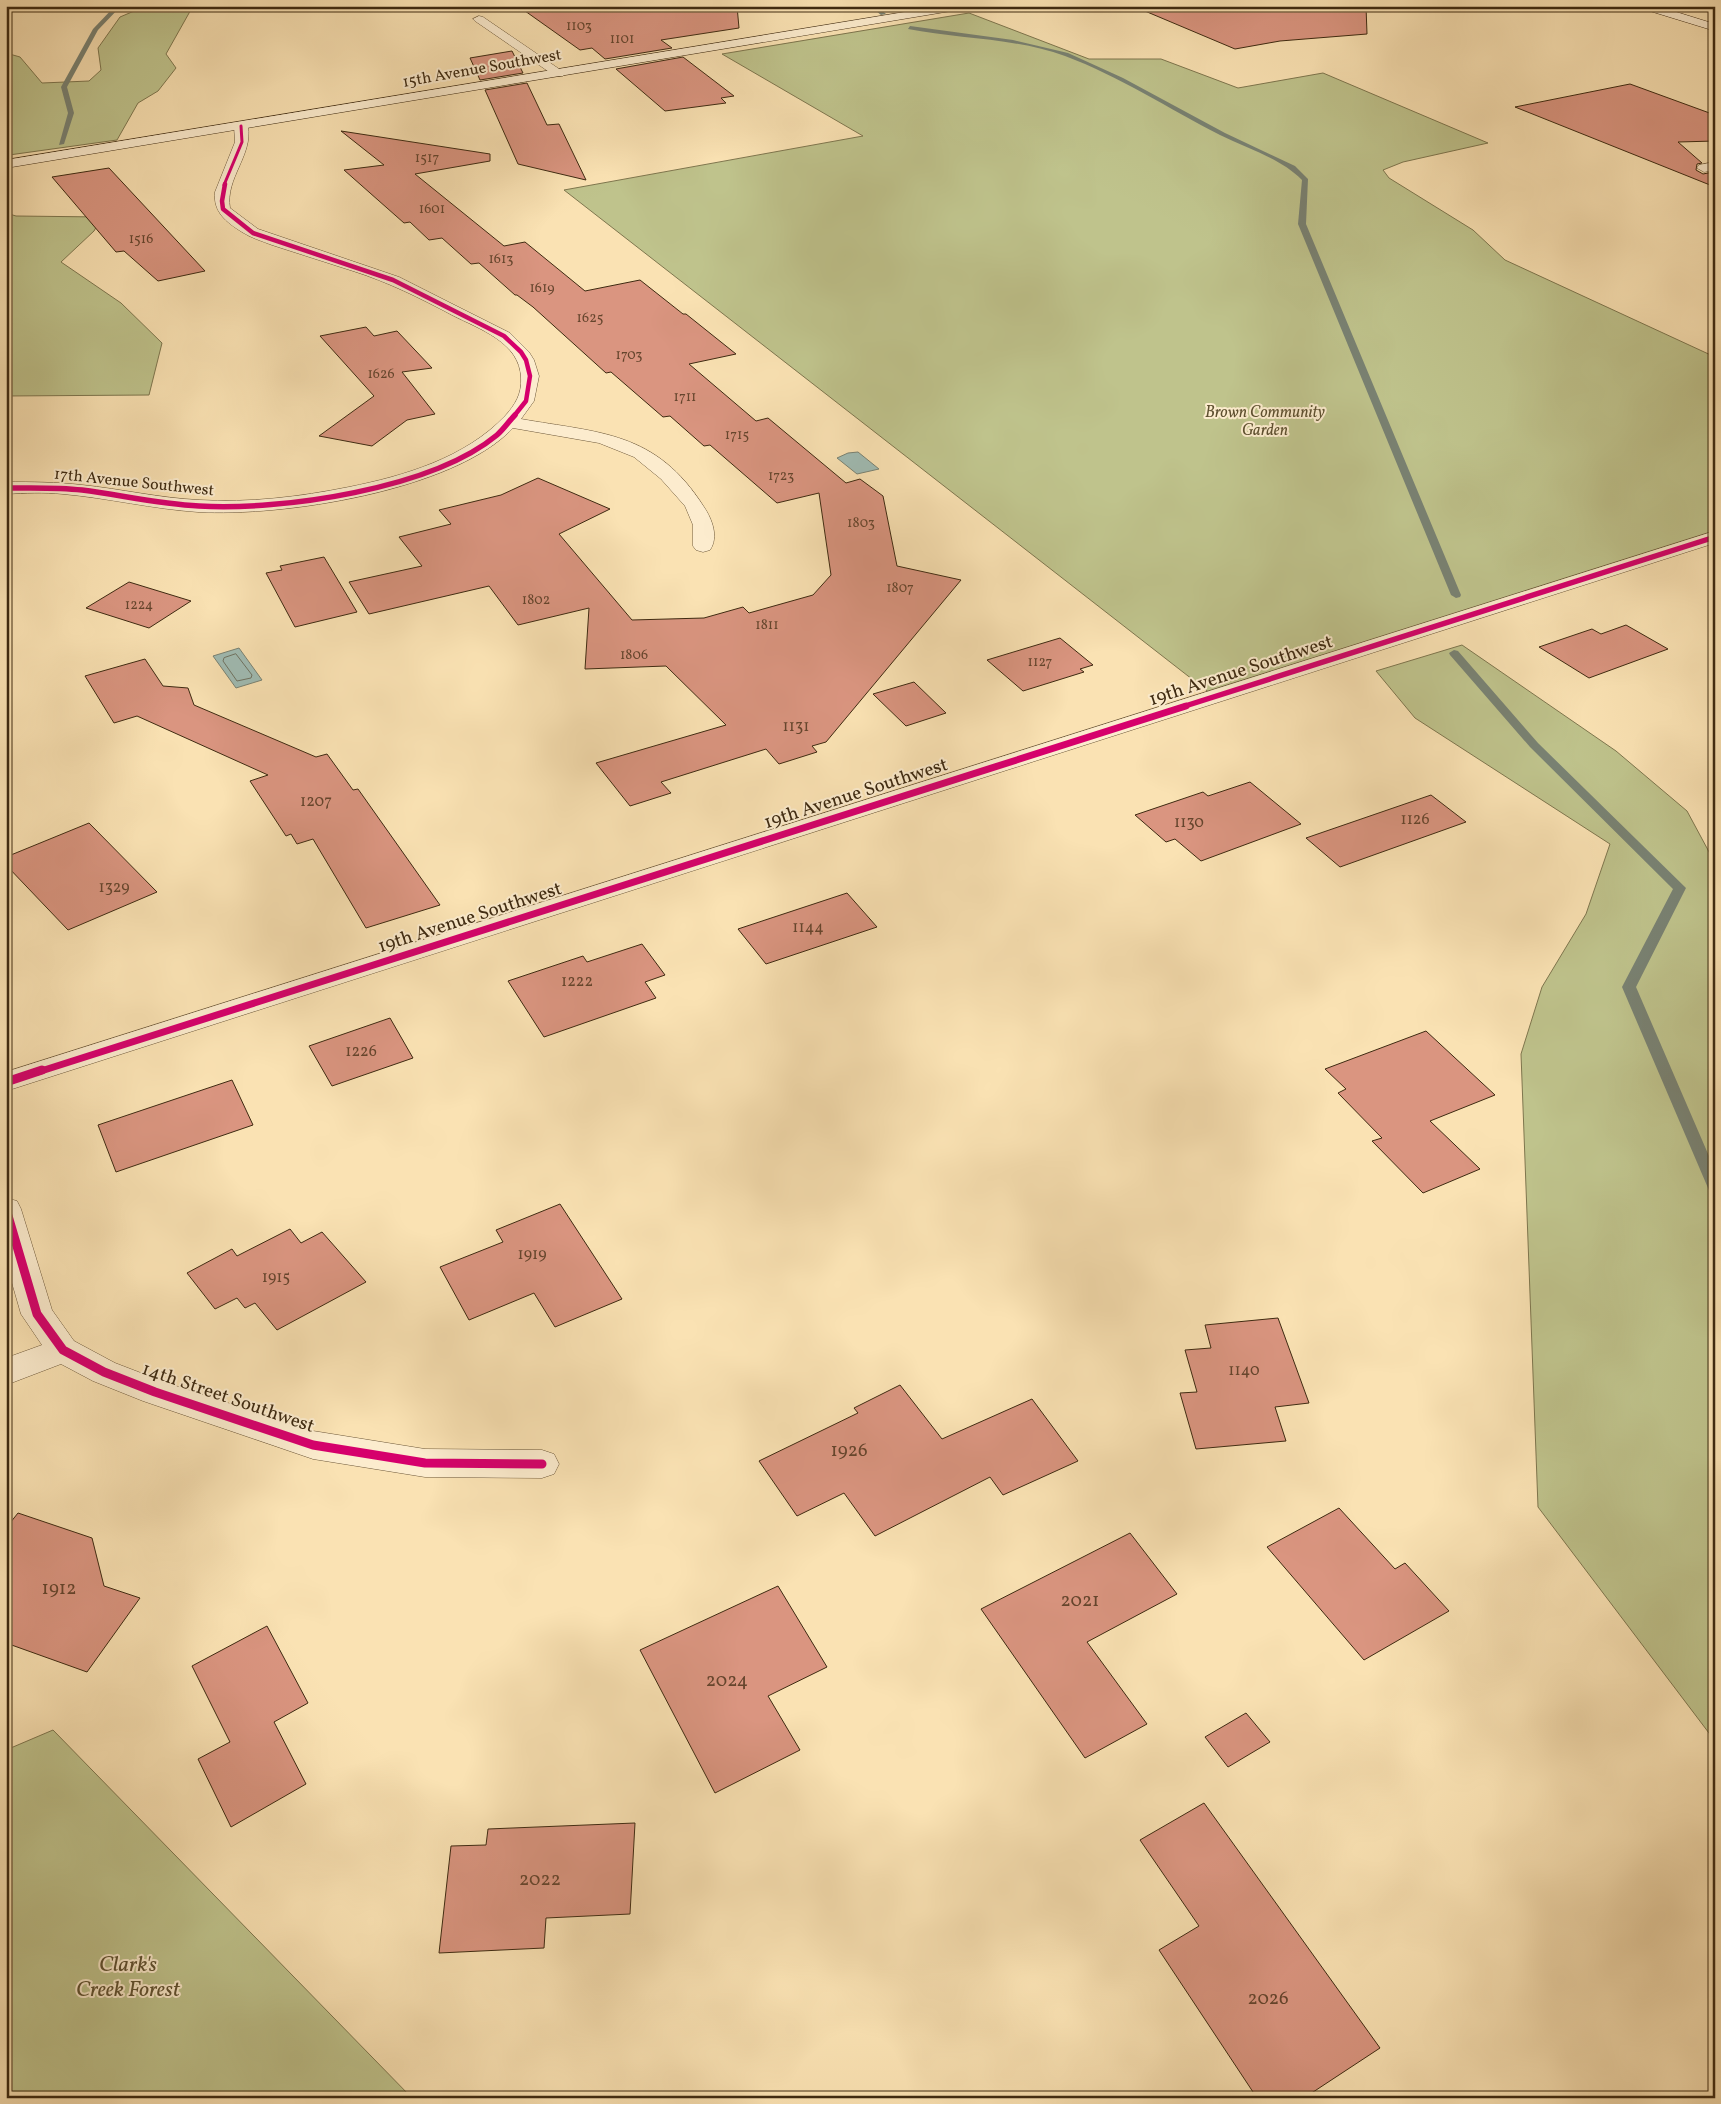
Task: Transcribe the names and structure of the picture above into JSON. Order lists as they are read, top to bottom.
{
  "streets": {
    "street": [
      "15th Avenue Southwest",
      "17th Avenue Southwest",
      "19th Avenue Southwest",
      "14th Street Southwest"
    ]
  },
  "parks": ["Brown Community Garden", "Clark's Creek Forest"],
  "house_numbers": [
    "1103",
    "1101",
    "1517",
    "1601",
    "1516",
    "1613",
    "1619",
    "1625",
    "1703",
    "1626",
    "1711",
    "1715",
    "1723",
    "1803",
    "1807",
    "1802",
    "1224",
    "1811",
    "1806",
    "1127",
    "1131",
    "1207",
    "1126",
    "1130",
    "1329",
    "1144",
    "1222",
    "1226",
    "1919",
    "1915",
    "1140",
    "1926",
    "1912",
    "2021",
    "2024",
    "2022",
    "2026"
  ]
}
